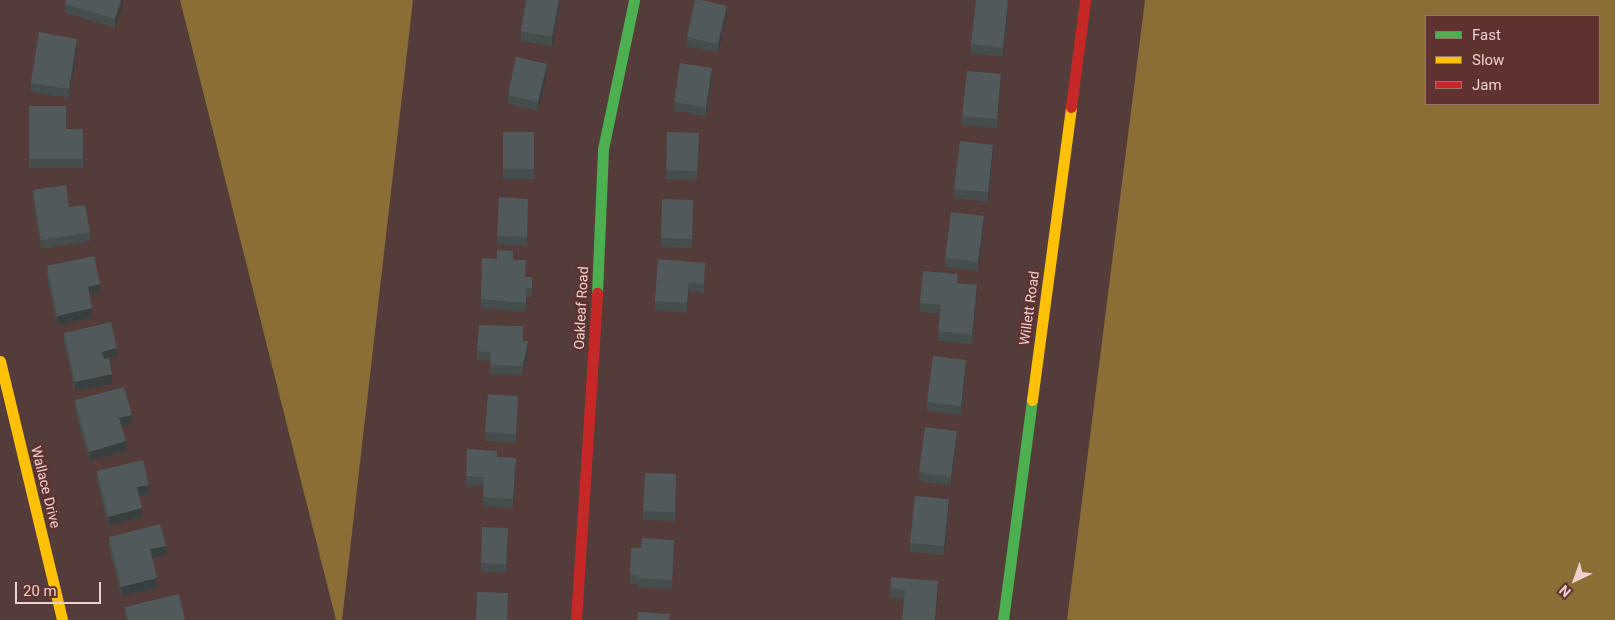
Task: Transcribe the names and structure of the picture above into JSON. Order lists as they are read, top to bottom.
{
  "streets": {
    "street": ["Oakleaf Road", "Willett Road", "Wallace Drive"]
  },
  "legend": ["Fast", "Slow", "Jam"],
  "scale_bar": "20 m",
  "north": "bottom left"
}
